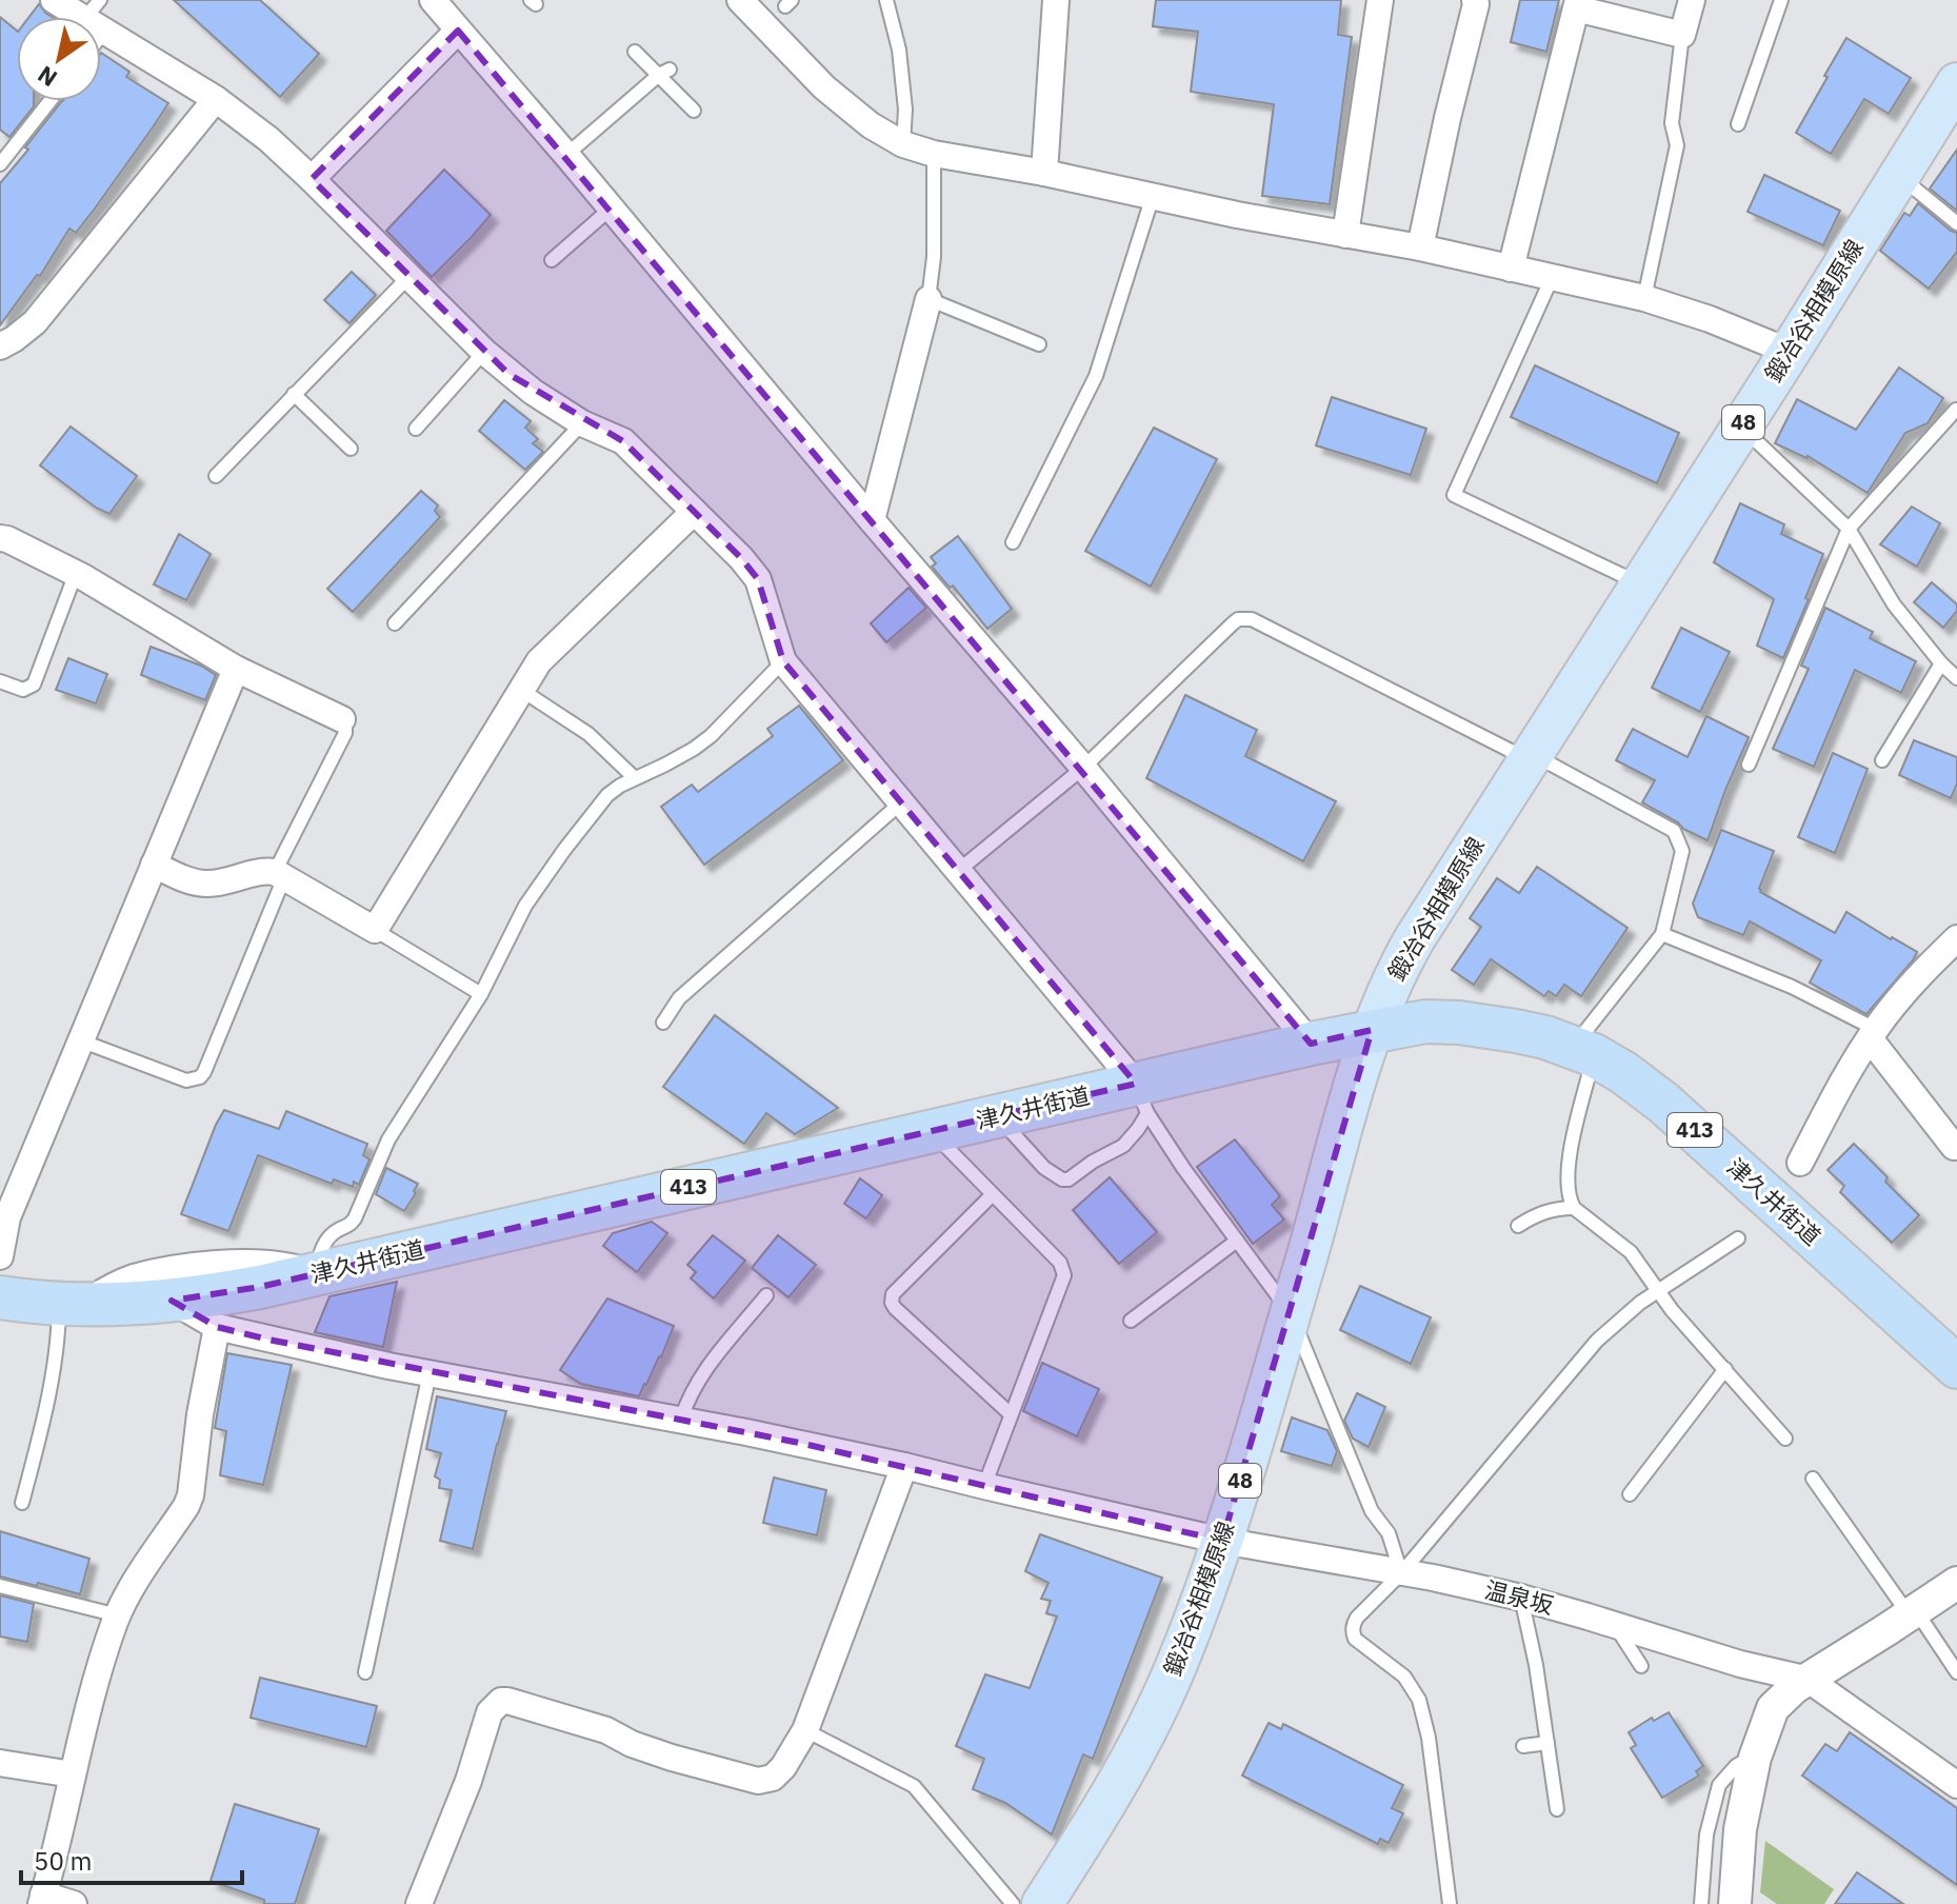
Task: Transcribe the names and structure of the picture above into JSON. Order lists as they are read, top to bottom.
{
  "streets": {
    "highway": ["津久井街道", "413"],
    "main road": ["鍛冶谷相模原線", "48"],
    "street": ["温泉坂"]
  },
  "crossings": [
    ["鍛冶谷相模原線", "津久井街道"],
    ["鍛冶谷相模原線", "温泉坂"],
    ["津久井街道", "温泉坂"]
  ],
  "scale_bar": "50 m",
  "north": "bottom left"
}
